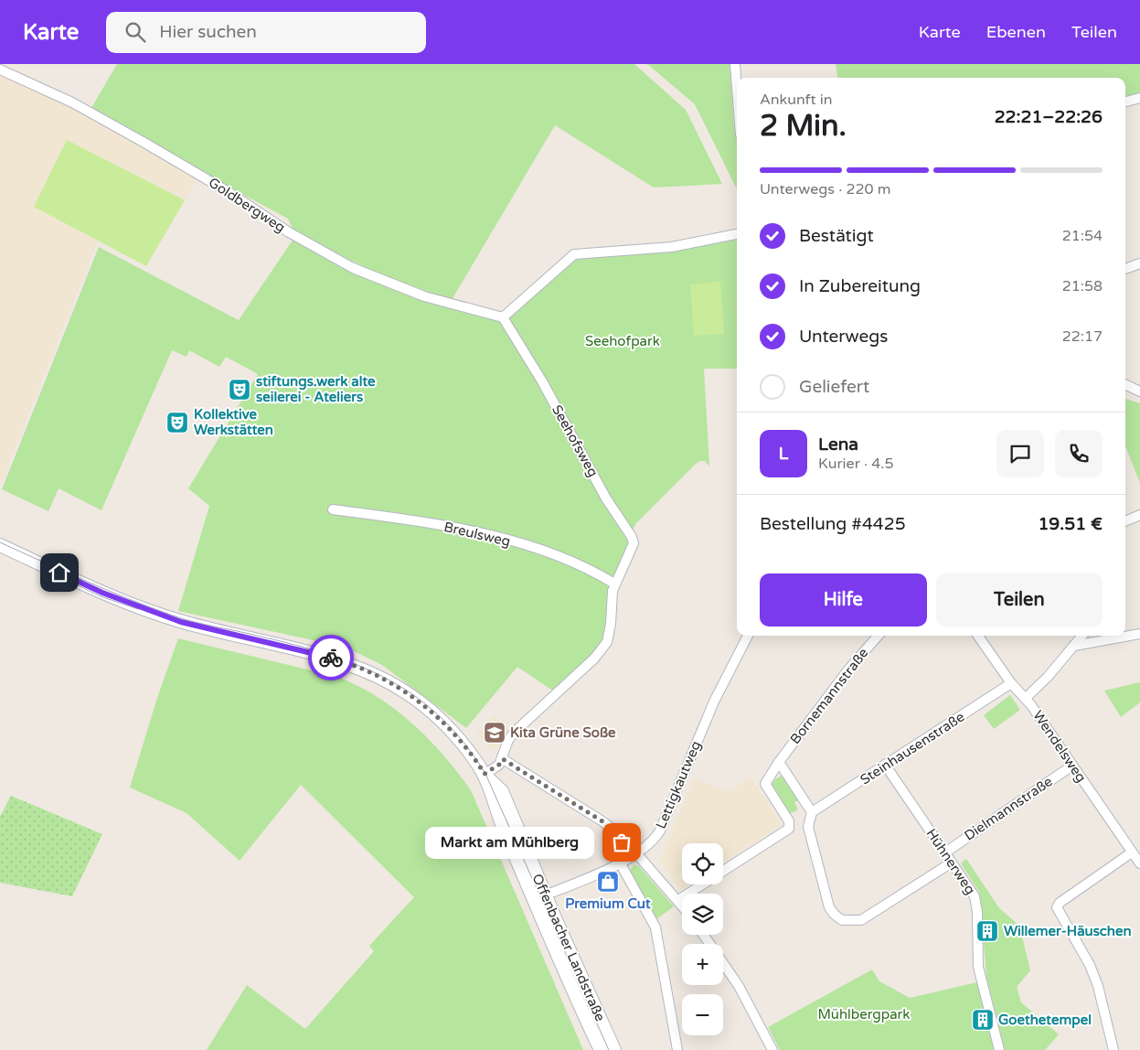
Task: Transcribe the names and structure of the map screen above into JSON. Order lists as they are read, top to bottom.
{
  "streets": {
    "main road": ["Offenbacher Landstraße"],
    "street": [
      "Goldbergweg",
      "Seehofsweg",
      "Breulsweg",
      "Bornemannstraße",
      "Wendelsweg",
      "Steinhausenstraße",
      "Lettigkautweg",
      "Dielmannstraße",
      "Hühnerweg"
    ]
  },
  "crossings": [
    ["Goldbergweg", "Seehofsweg"],
    ["Seehofsweg", "Breulsweg"],
    ["Wendelsweg", "Steinhausenstraße"],
    ["Wendelsweg", "Dielmannstraße"],
    ["Steinhausenstraße", "Hühnerweg"],
    ["Lettigkautweg", "Offenbacher Landstraße"],
    ["Dielmannstraße", "Hühnerweg"]
  ],
  "parks": ["Seehofpark", "Mühlbergpark"],
  "places": {
    "theatre": ["stiftungs.werk alte seilerei - Ateliers", "Kollektive Werkstätten"],
    "school or university": ["Kita Grüne Soße"],
    "other": ["Markt am Mühlberg"],
    "shop": ["Premium Cut"],
    "building": ["Willemer-Häuschen", "Goethetempel"]
  },
  "page": {
    "header": "Karte",
    "search": "Hier suchen",
    "nav": ["Karte", "Ebenen", "Teilen"],
    "heading": ["2 Min.", "Ankunft in", "22:21–22:26"],
    "panel": [
      "Lena",
      "Kurier · 4.5",
      "Bestellung #4425",
      "19.51 €"
    ],
    "bar": "Unterwegs · 220 m",
    "list": [
      ["Bestätigt", "21:54"],
      ["In Zubereitung", "21:58"],
      ["Unterwegs", "22:17"],
      "Geliefert"
    ],
    "round": "L",
    "buttons": ["Hilfe", "Teilen"],
    "bubble": "Markt am Mühlberg",
    "map_buttons": ["+", "−"]
  }
}
